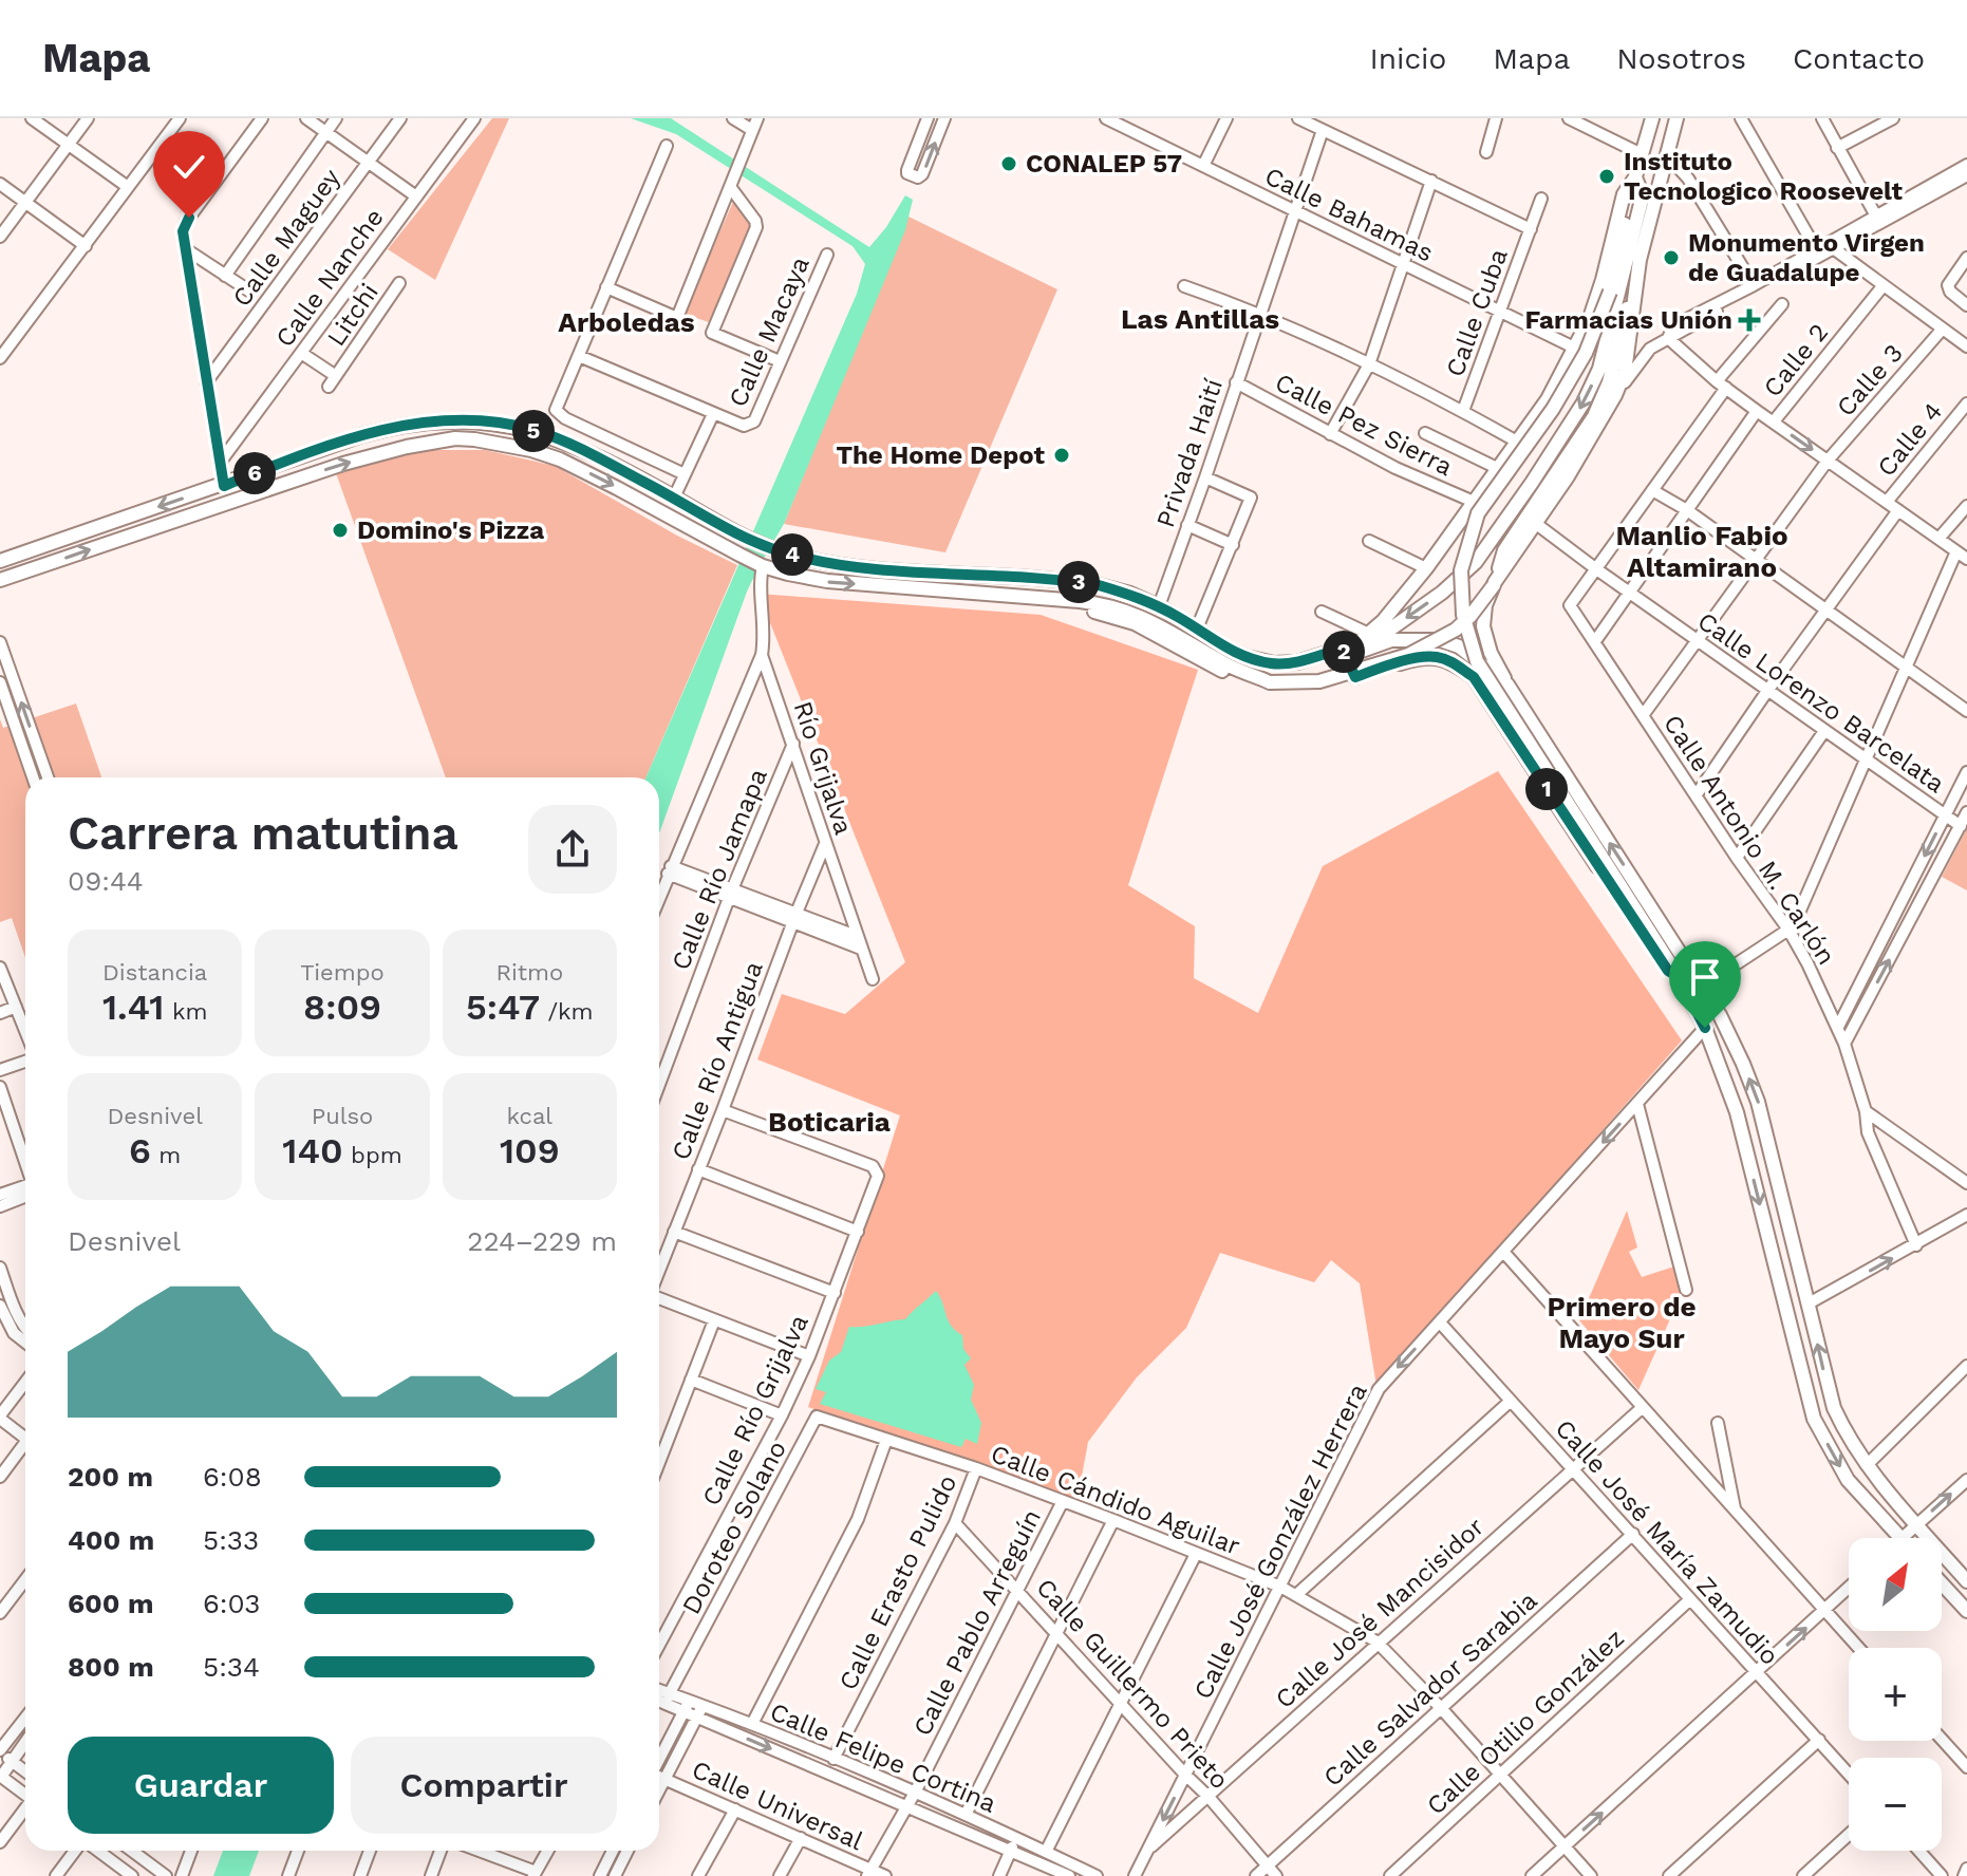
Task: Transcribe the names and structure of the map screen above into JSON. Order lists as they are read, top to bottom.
{
  "streets": {
    "street": [
      "Calle Bahamas",
      "Calle Maguey",
      "Calle Nanche",
      "Calle Cuba",
      "Litchi",
      "Calle Macaya",
      "Calle 2",
      "Calle 3",
      "Calle Pez Sierra",
      "Calle 4",
      "Privada Haití",
      "Calle Lorenzo Barcelata",
      "Río Grijalva",
      "Calle Antonio M. Carlón",
      "Calle Río Jamapa",
      "Calle Río Antigua",
      "Calle Río Grijalva",
      "Calle Cándido Aguilar",
      "Doroteo Solano",
      "Calle José González Herrera",
      "Calle José María Zamudio",
      "Calle Erasto Pulido",
      "Calle José Mancisidor",
      "Calle Pablo Arreguín",
      "Calle Guillermo Prieto",
      "Calle Salvador Sarabia",
      "Calle Otilio González",
      "Calle Felipe Cortina",
      "Calle Universal"
    ]
  },
  "crossings": [
    ["Calle Bahamas", "Calle Cuba"],
    ["Calle Bahamas", "Privada Haití"],
    ["Calle Nanche", "Litchi"],
    ["Calle 3", "Calle Lorenzo Barcelata"],
    ["Calle 3", "Calle Antonio M. Carlón"],
    ["Calle Pez Sierra", "Privada Haití"],
    ["Calle Lorenzo Barcelata", "Calle Antonio M. Carlón"],
    ["Río Grijalva", "Calle Río Jamapa"],
    ["Río Grijalva", "Calle Río Antigua"],
    ["Calle Río Antigua", "Calle Río Grijalva"],
    ["Calle Cándido Aguilar", "Doroteo Solano"],
    ["Calle Cándido Aguilar", "Calle José González Herrera"],
    ["Calle Cándido Aguilar", "Calle Erasto Pulido"],
    ["Calle Cándido Aguilar", "Calle José Mancisidor"],
    ["Calle Cándido Aguilar", "Calle Pablo Arreguín"],
    ["Calle Cándido Aguilar", "Calle Salvador Sarabia"],
    ["Calle Cándido Aguilar", "Calle Otilio González"],
    ["Doroteo Solano", "Calle Felipe Cortina"],
    ["Calle José González Herrera", "Calle José María Zamudio"],
    ["Calle José González Herrera", "Calle José Mancisidor"],
    ["Calle José González Herrera", "Calle Guillermo Prieto"],
    ["Calle José María Zamudio", "Calle José Mancisidor"],
    ["Calle José María Zamudio", "Calle Salvador Sarabia"],
    ["Calle José María Zamudio", "Calle Otilio González"],
    ["Calle Erasto Pulido", "Calle Guillermo Prieto"],
    ["Calle Erasto Pulido", "Calle Felipe Cortina"],
    ["Calle José Mancisidor", "Calle Guillermo Prieto"],
    ["Calle Pablo Arreguín", "Calle Guillermo Prieto"],
    ["Calle Pablo Arreguín", "Calle Felipe Cortina"],
    ["Calle Pablo Arreguín", "Calle Universal"],
    ["Calle Guillermo Prieto", "Calle Salvador Sarabia"]
  ],
  "districts": [
    "Las Antillas",
    "Arboledas",
    "Manlio Fabio Altamirano",
    "Boticaria",
    "Primero de Mayo Sur"
  ],
  "places": {
    "other": [
      "CONALEP 57",
      "Instituto Tecnologico Roosevelt",
      "Monumento Virgen de Guadalupe",
      "The Home Depot",
      "Domino's Pizza"
    ],
    "health": ["Farmacias Unión"]
  },
  "north": "top right",
  "page": {
    "header": "Mapa",
    "nav": [
      "Inicio",
      "Mapa",
      "Nosotros",
      "Contacto"
    ],
    "pins": [
      "5",
      "6",
      "4",
      "3",
      "2",
      "1"
    ],
    "heading": ["Carrera matutina", "09:44"],
    "stats": [
      ["Distancia", "1.41 km"],
      ["Tiempo", "8:09"],
      ["Ritmo", "5:47 /km"],
      ["Desnivel", "6 m"],
      ["Pulso", "140 bpm"],
      ["kcal", "109"]
    ],
    "chart": ["Desnivel", "224–229 m"],
    "list": [
      {
        "name": "200 m",
        "note": "6:08"
      },
      {
        "name": "400 m",
        "note": "5:33"
      },
      {
        "name": "600 m",
        "note": "6:03"
      },
      {
        "name": "800 m",
        "note": "5:34"
      }
    ],
    "map_buttons": ["+", "−"],
    "buttons": ["Guardar", "Compartir"]
  }
}
